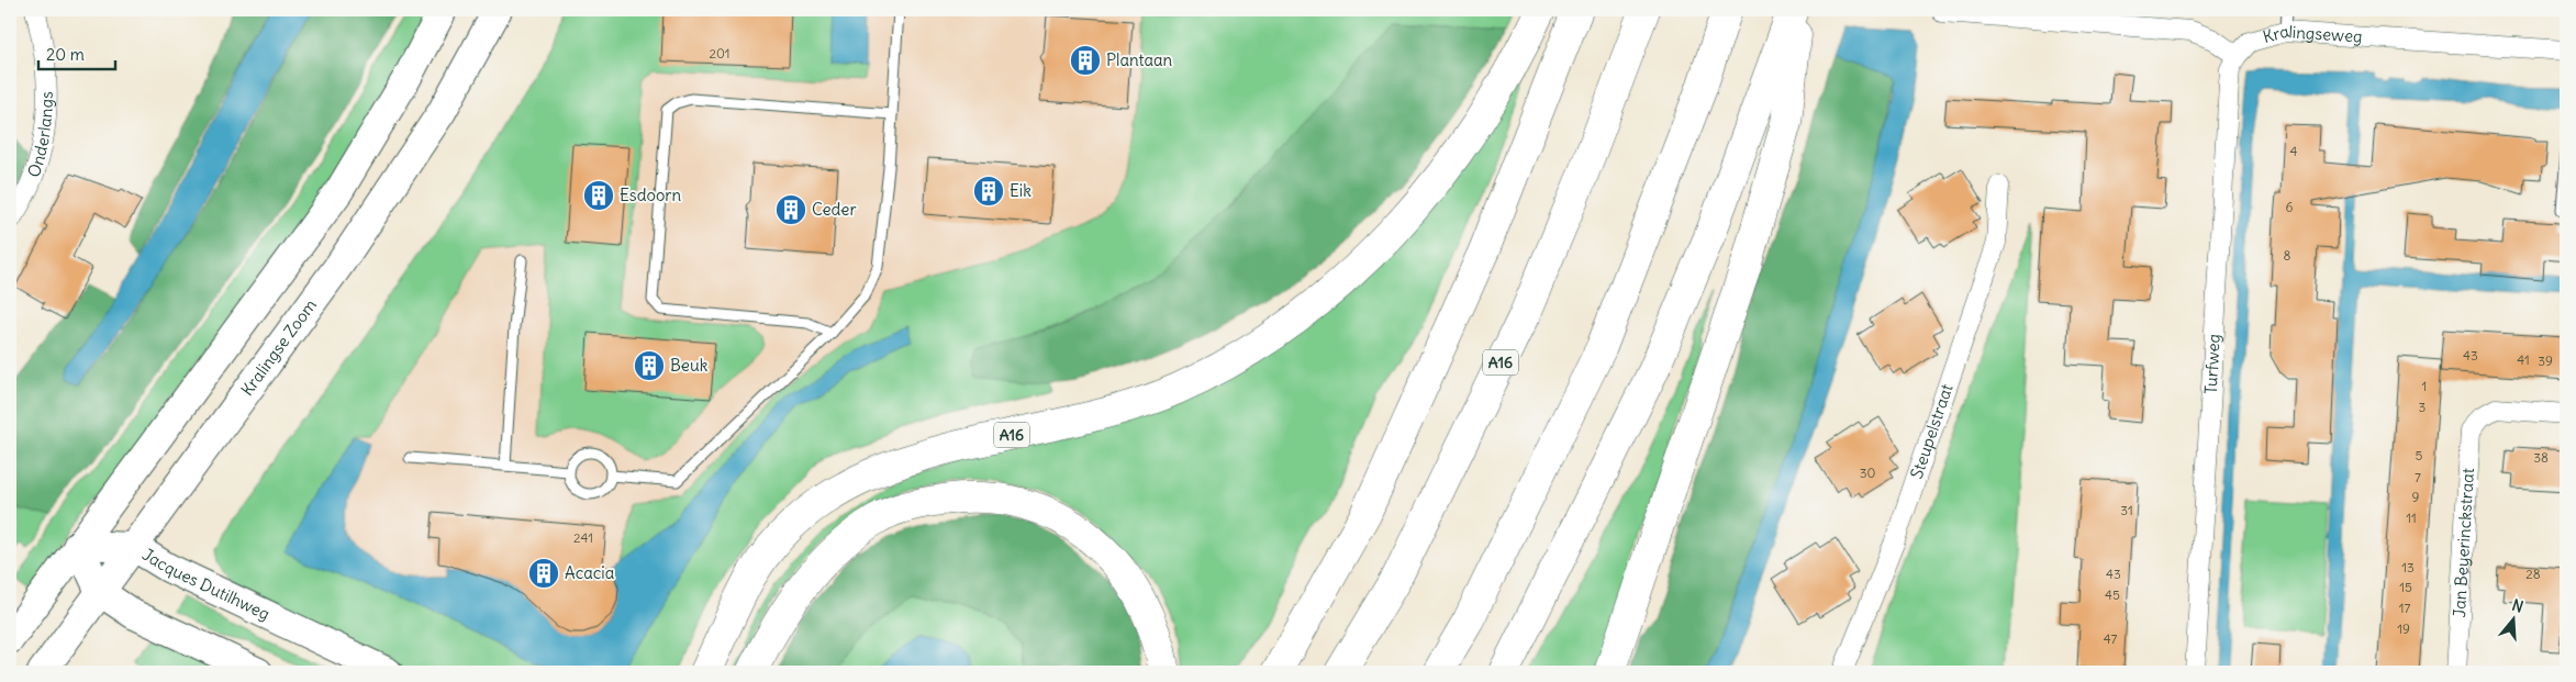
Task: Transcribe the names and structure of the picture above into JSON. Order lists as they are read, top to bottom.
{
  "streets": {
    "highway": ["A16"],
    "main road": ["Kralingse Zoom", "Jacques Dutilhweg"],
    "street": [
      "Kralingseweg",
      "Onderlangs",
      "Turfweg",
      "Steupelstraat",
      "Jan Beyerinckstraat"
    ]
  },
  "crossings": [
    ["Kralingseweg", "Turfweg"],
    ["Kralingse Zoom", "Jacques Dutilhweg"]
  ],
  "places": {
    "building": [
      "Plantaan",
      "Eik",
      "Esdoorn",
      "Ceder",
      "Beuk",
      "Acacia"
    ]
  },
  "house_numbers": [
    "201",
    "4",
    "6",
    "8",
    "43",
    "41",
    "39",
    "1",
    "3",
    "5",
    "38",
    "30",
    "7",
    "9",
    "31",
    "11",
    "241",
    "13",
    "43",
    "28",
    "15",
    "45",
    "17",
    "19",
    "47"
  ],
  "scale_bar": "20 m",
  "north": "top"
}
